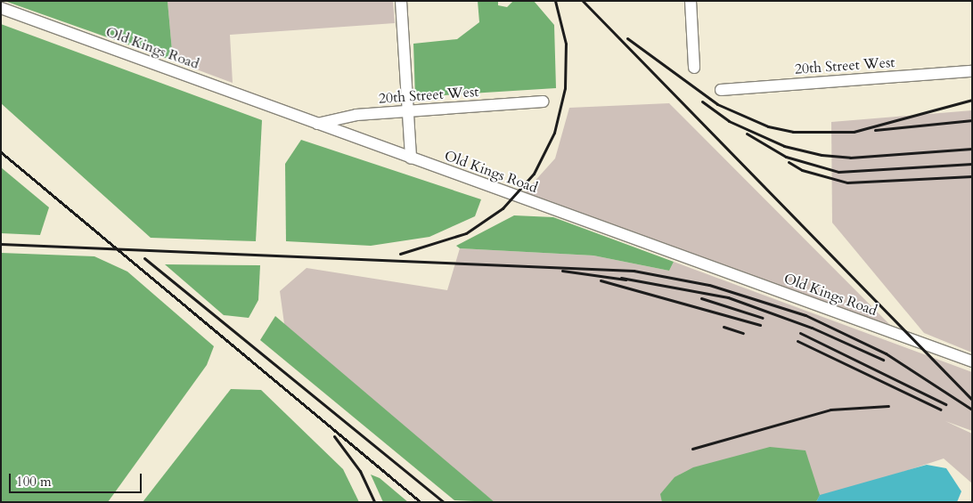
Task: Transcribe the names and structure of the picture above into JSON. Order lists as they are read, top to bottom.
{
  "streets": {
    "street": ["Old Kings Road", "20th Street West"]
  },
  "crossings": [
    ["Old Kings Road", "20th Street West"]
  ],
  "scale_bar": "100 m"
}
